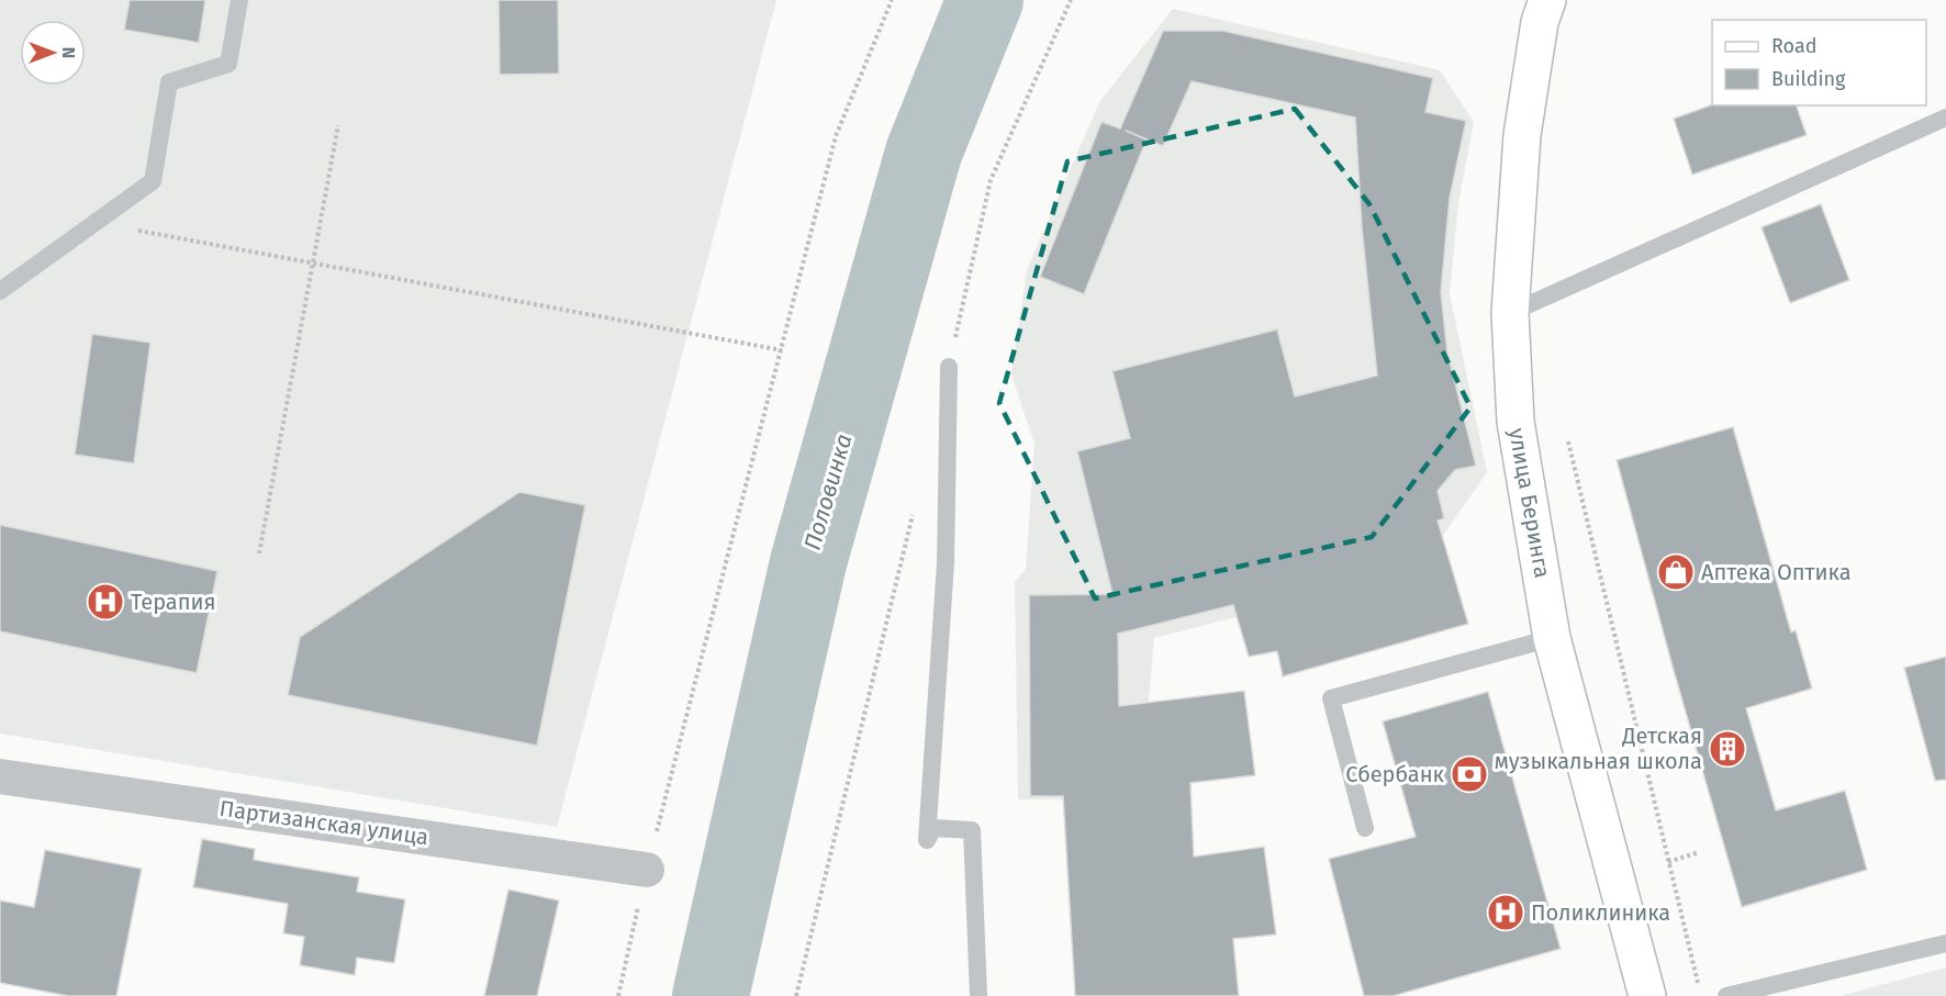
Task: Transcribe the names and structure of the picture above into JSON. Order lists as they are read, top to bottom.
{
  "streets": {
    "street": ["улица Беринга", "Партизанская улица"]
  },
  "water": ["Половинка"],
  "places": {
    "shop": ["Аптека Оптика"],
    "hospital": ["Терапия", "Поликлиника"],
    "building": ["Детская музыкальная школа"],
    "bank": ["Сбербанк"]
  },
  "legend": ["Road", "Building"],
  "north": "right"
}
